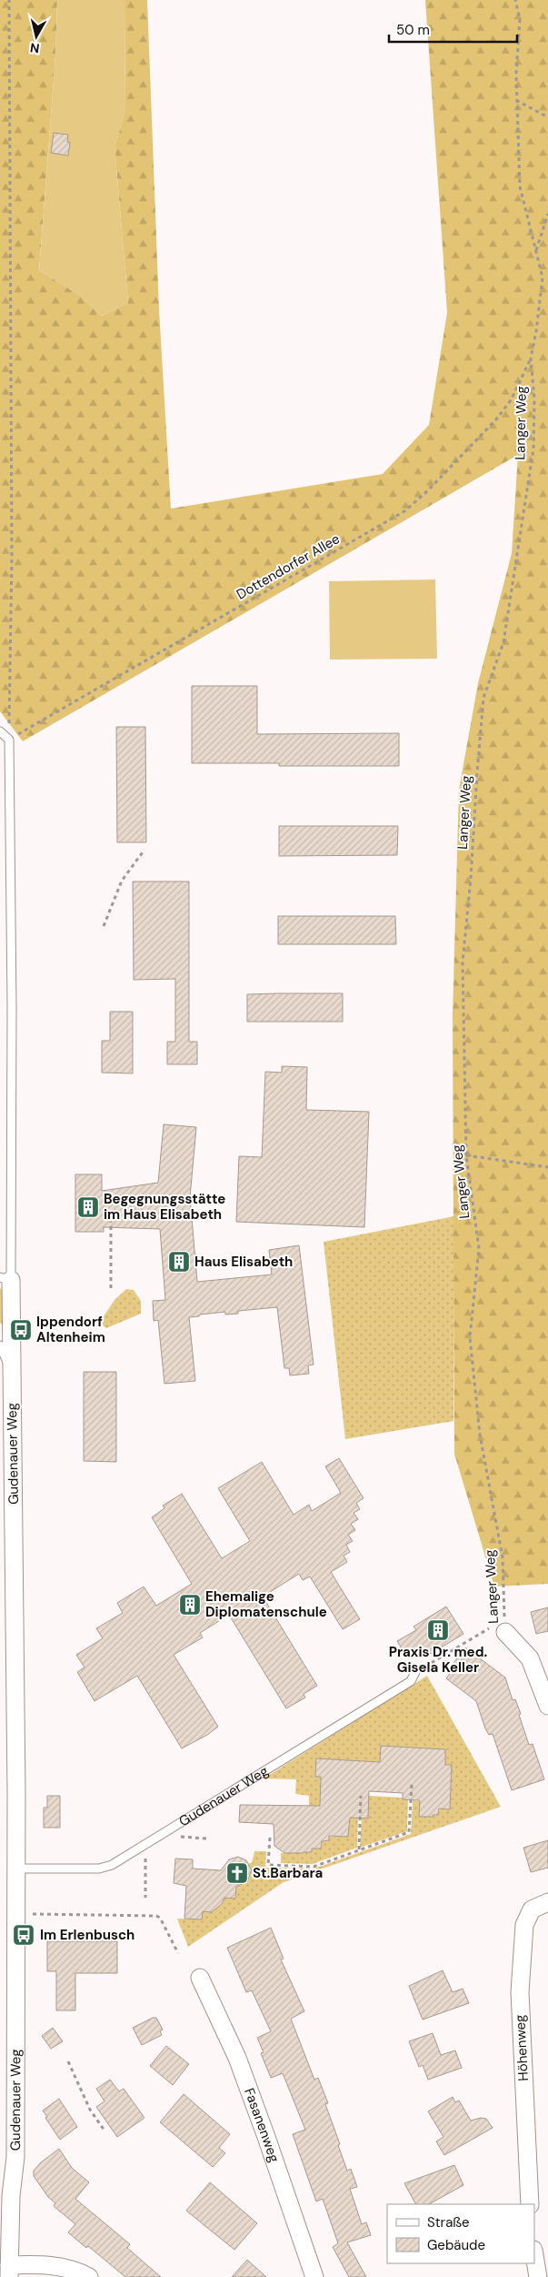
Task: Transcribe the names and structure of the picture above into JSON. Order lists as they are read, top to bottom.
{
  "streets": {
    "street": ["Gudenauer Weg", "Höhenweg", "Fasanenweg"],
    "path": ["Langer Weg", "Dottendorfer Allee"]
  },
  "crossings": [
    ["Langer Weg", "Dottendorfer Allee"],
    ["Dottendorfer Allee", "Gudenauer Weg"]
  ],
  "places": {
    "building": [
      "Begegnungsstätte im Haus Elisabeth",
      "Haus Elisabeth",
      "Ehemalige Diplomatenschule",
      "Praxis Dr. med. Gisela Keller"
    ],
    "bus stop": ["Ippendorf Altenheim", "Im Erlenbusch"],
    "church": ["St.Barbara"]
  },
  "legend": ["Straße", "Gebäude"],
  "scale_bar": "50 m",
  "north": "bottom"
}
